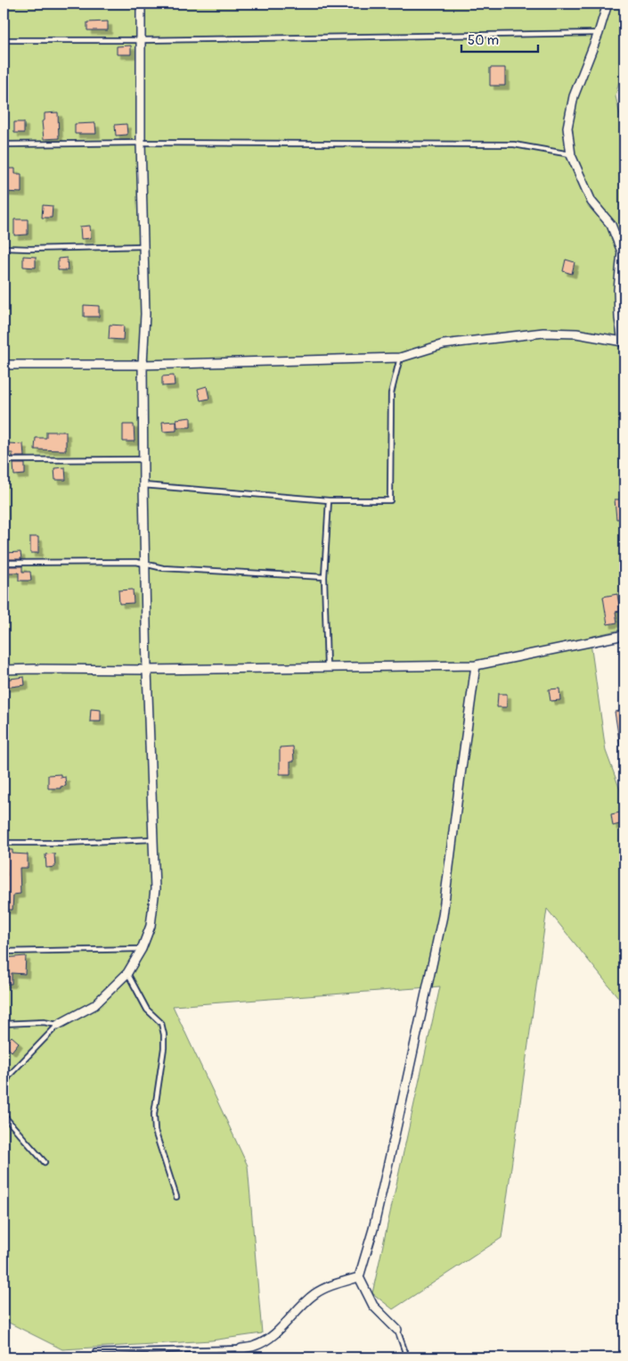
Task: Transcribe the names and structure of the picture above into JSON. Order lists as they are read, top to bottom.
{
  "scale_bar": "50 m"
}
